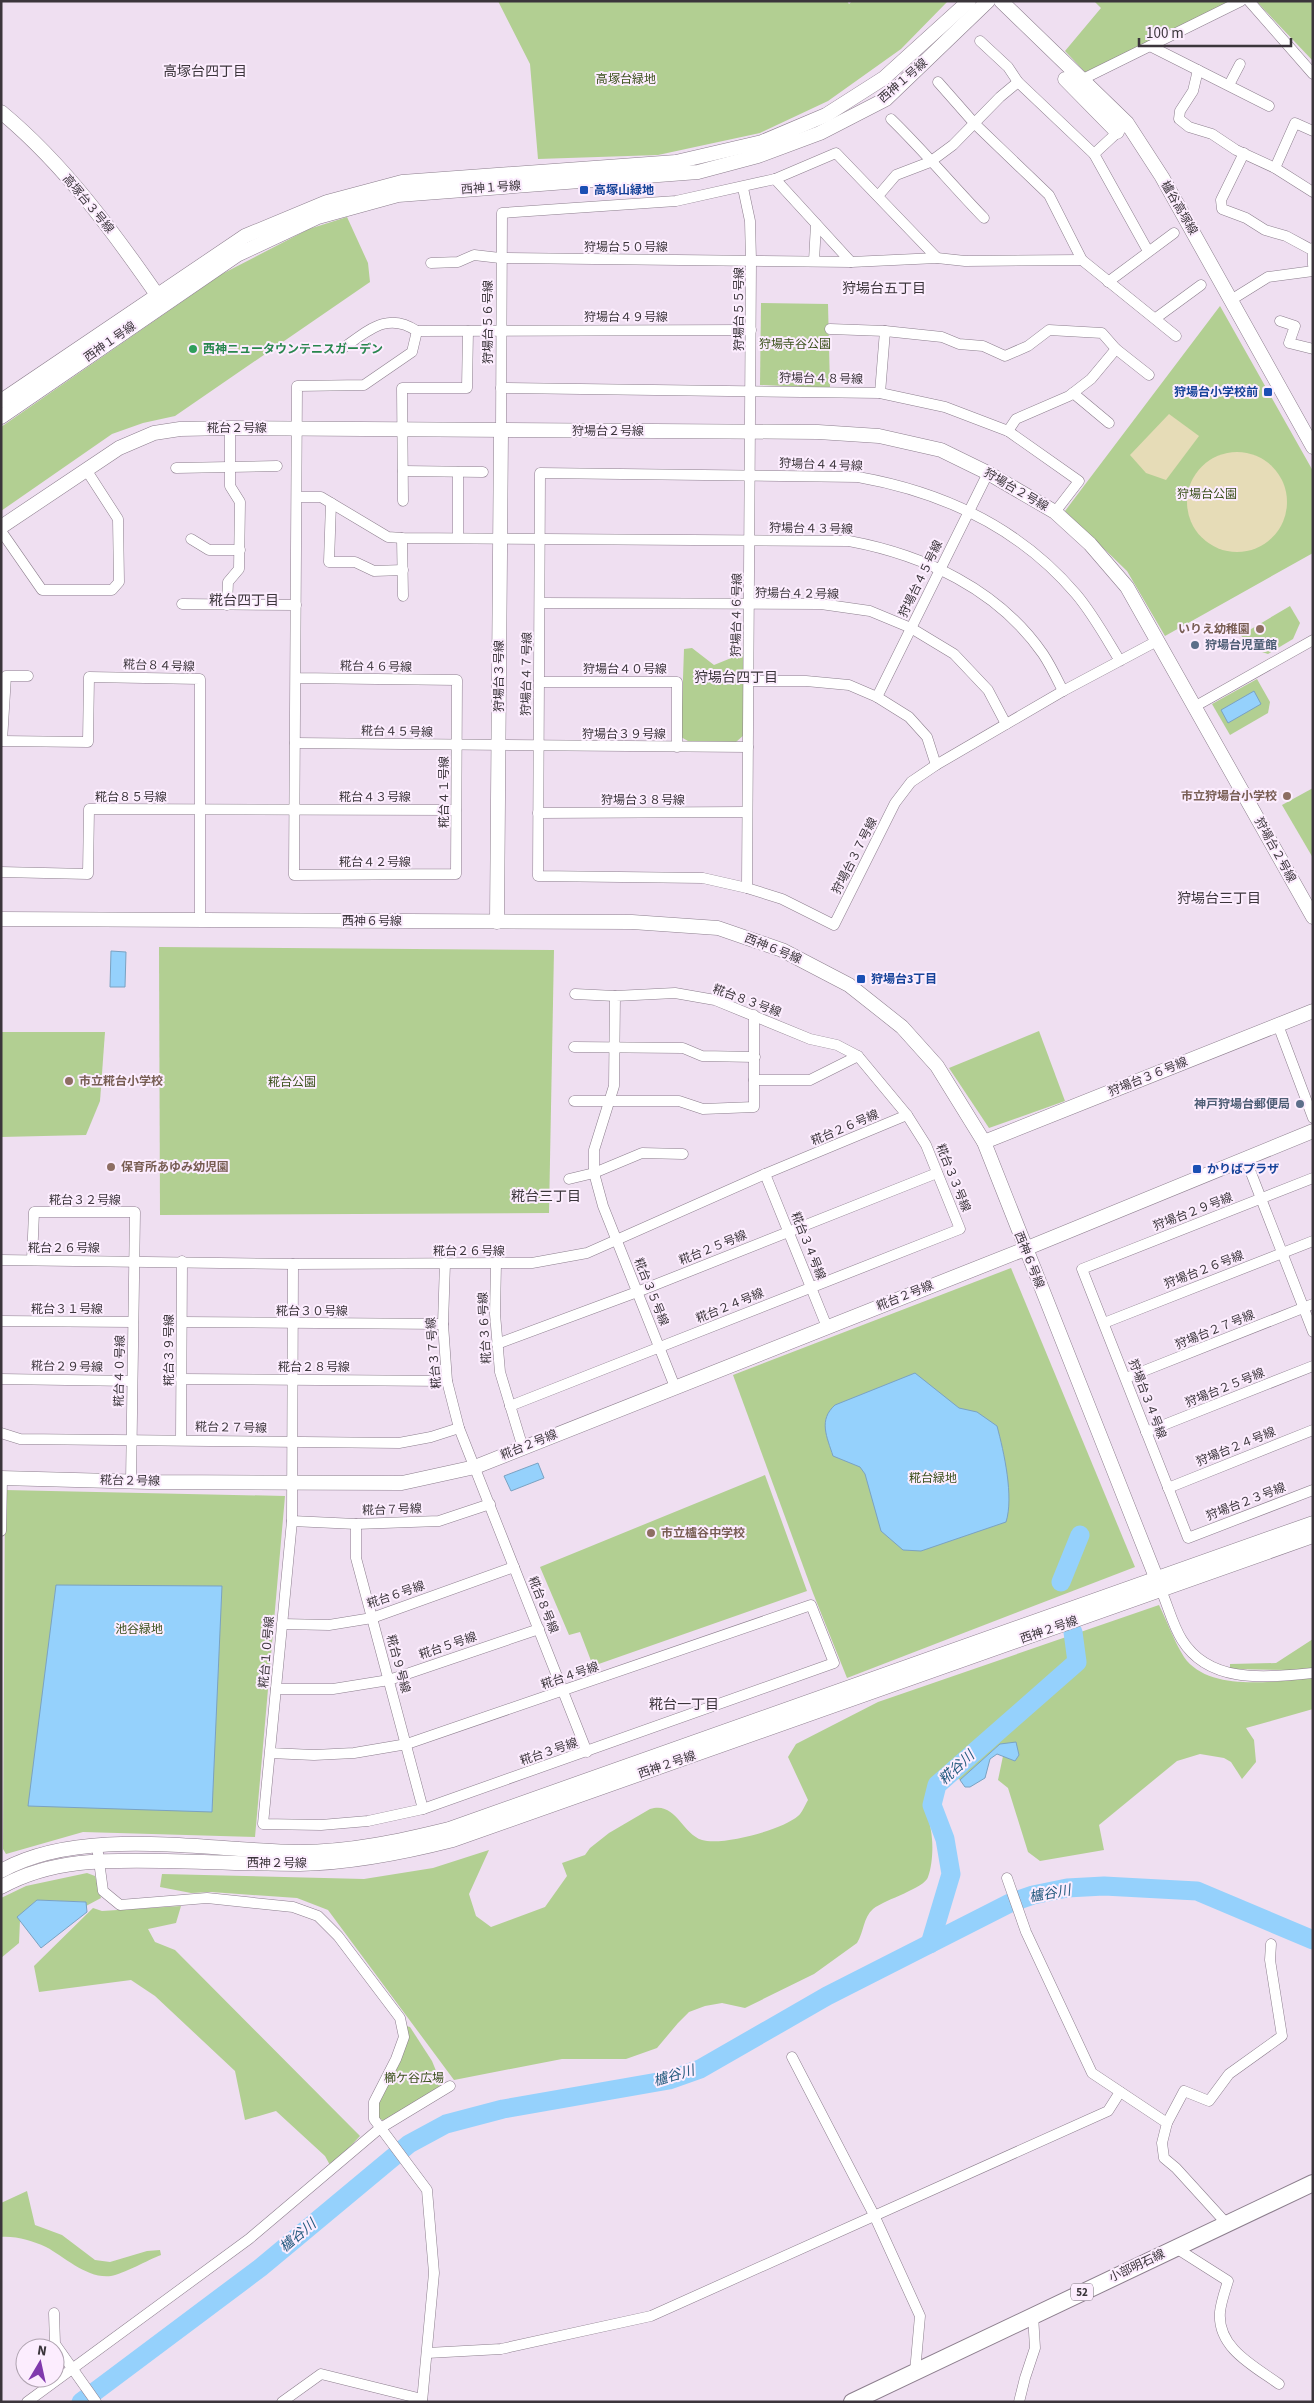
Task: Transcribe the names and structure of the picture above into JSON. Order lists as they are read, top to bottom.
{
  "streets": {
    "main road": ["小部明石線", "52"],
    "street": [
      "西神１号線",
      "高塚台３号線",
      "櫨谷高塚線",
      "狩場台５０号線",
      "狩場台５５号線",
      "狩場台４９号線",
      "狩場台５６号線",
      "狩場台４８号線",
      "糀台２号線",
      "狩場台２号線",
      "狩場台４４号線",
      "狩場台４３号線",
      "狩場台４５号線",
      "狩場台４２号線",
      "狩場台４６号線",
      "糀台８４号線",
      "糀台４６号線",
      "狩場台４０号線",
      "狩場台４７号線",
      "狩場台３号線",
      "糀台４５号線",
      "狩場台３９号線",
      "糀台４１号線",
      "糀台８５号線",
      "糀台４３号線",
      "狩場台３８号線",
      "狩場台３７号線",
      "糀台４２号線",
      "西神６号線",
      "糀台８３号線",
      "狩場台３６号線",
      "糀台２６号線",
      "糀台３３号線",
      "糀台３２号線",
      "狩場台２９号線",
      "糀台３４号線",
      "糀台２５号線",
      "狩場台２６号線",
      "糀台３５号線",
      "糀台２４号線",
      "糀台３１号線",
      "糀台３０号線",
      "糀台３６号線",
      "狩場台２７号線",
      "糀台３９号線",
      "糀台３７号線",
      "糀台２９号線",
      "糀台２８号線",
      "糀台４０号線",
      "狩場台２５号線",
      "狩場台３４号線",
      "糀台２７号線",
      "狩場台２４号線",
      "狩場台２３号線",
      "糀台７号線",
      "糀台６号線",
      "糀台８号線",
      "西神２号線",
      "糀台５号線",
      "糀台１０号線",
      "糀台９号線",
      "糀台４号線",
      "糀台３号線"
    ]
  },
  "crossings": [
    ["西神１号線", "高塚台３号線"],
    ["狩場台５０号線", "狩場台５５号線"],
    ["狩場台５０号線", "狩場台５６号線"],
    ["狩場台５５号線", "狩場台４９号線"],
    ["狩場台５５号線", "狩場台５６号線"],
    ["狩場台５５号線", "狩場台４８号線"],
    ["狩場台５５号線", "狩場台２号線"],
    ["狩場台５５号線", "狩場台４６号線"],
    ["狩場台４９号線", "狩場台５６号線"],
    ["狩場台５６号線", "狩場台４８号線"],
    ["狩場台５６号線", "糀台２号線"],
    ["狩場台５６号線", "狩場台２号線"],
    ["狩場台５６号線", "狩場台３号線"],
    ["狩場台４８号線", "狩場台２号線"],
    ["糀台２号線", "狩場台２号線"],
    ["糀台２号線", "狩場台３号線"],
    ["糀台２号線", "西神６号線"],
    ["糀台２号線", "糀台３４号線"],
    ["糀台２号線", "糀台３５号線"],
    ["糀台２号線", "糀台３６号線"],
    ["糀台２号線", "糀台３７号線"],
    ["糀台２号線", "糀台４０号線"],
    ["糀台２号線", "糀台８号線"],
    ["糀台２号線", "糀台１０号線"],
    ["狩場台２号線", "狩場台４５号線"],
    ["狩場台２号線", "狩場台４６号線"],
    ["狩場台２号線", "狩場台３号線"],
    ["狩場台２号線", "狩場台３７号線"],
    ["狩場台４４号線", "狩場台４５号線"],
    ["狩場台４４号線", "狩場台４６号線"],
    ["狩場台４４号線", "狩場台４７号線"],
    ["狩場台４４号線", "狩場台３７号線"],
    ["狩場台４３号線", "狩場台４５号線"],
    ["狩場台４３号線", "狩場台４６号線"],
    ["狩場台４３号線", "狩場台４７号線"],
    ["狩場台４３号線", "狩場台３号線"],
    ["狩場台４３号線", "狩場台３７号線"],
    ["狩場台４５号線", "狩場台４２号線"],
    ["狩場台４２号線", "狩場台４６号線"],
    ["狩場台４２号線", "狩場台４７号線"],
    ["狩場台４２号線", "狩場台３７号線"],
    ["狩場台４６号線", "狩場台３９号線"],
    ["狩場台４６号線", "狩場台３８号線"],
    ["狩場台４６号線", "狩場台３７号線"],
    ["糀台８４号線", "糀台８５号線"],
    ["糀台８４号線", "西神６号線"],
    ["糀台４６号線", "糀台４１号線"],
    ["狩場台４０号線", "狩場台４７号線"],
    ["狩場台４０号線", "狩場台３９号線"],
    ["狩場台４７号線", "狩場台３９号線"],
    ["狩場台４７号線", "狩場台３８号線"],
    ["狩場台４７号線", "狩場台３７号線"],
    ["狩場台３号線", "糀台４５号線"],
    ["狩場台３号線", "狩場台３９号線"],
    ["狩場台３号線", "西神６号線"],
    ["糀台４５号線", "狩場台３９号線"],
    ["糀台４５号線", "糀台４１号線"],
    ["糀台４１号線", "糀台４３号線"],
    ["糀台４１号線", "糀台４２号線"],
    ["糀台８５号線", "糀台４３号線"],
    ["糀台８５号線", "糀台４２号線"],
    ["糀台４３号線", "糀台４２号線"],
    ["西神６号線", "狩場台３６号線"],
    ["西神６号線", "西神２号線"],
    ["糀台８３号線", "糀台３３号線"],
    ["糀台２６号線", "糀台３３号線"],
    ["糀台２６号線", "糀台３２号線"],
    ["糀台２６号線", "糀台３４号線"],
    ["糀台２６号線", "糀台３５号線"],
    ["糀台２６号線", "糀台３６号線"],
    ["糀台２６号線", "糀台３９号線"],
    ["糀台２６号線", "糀台３７号線"],
    ["糀台２６号線", "糀台４０号線"],
    ["糀台２６号線", "糀台１０号線"],
    ["糀台３３号線", "糀台２５号線"],
    ["糀台３３号線", "糀台２４号線"],
    ["糀台３２号線", "糀台４０号線"],
    ["狩場台２９号線", "狩場台３４号線"],
    ["糀台３４号線", "糀台２５号線"],
    ["糀台３４号線", "糀台２４号線"],
    ["糀台２５号線", "糀台３５号線"],
    ["糀台２５号線", "糀台３６号線"],
    ["狩場台２６号線", "狩場台３４号線"],
    ["糀台３５号線", "糀台２４号線"],
    ["糀台２４号線", "糀台３６号線"],
    ["糀台３１号線", "糀台４０号線"],
    ["糀台３０号線", "糀台３９号線"],
    ["糀台３０号線", "糀台３７号線"],
    ["糀台３０号線", "糀台１０号線"],
    ["狩場台２７号線", "狩場台３４号線"],
    ["糀台３９号線", "糀台２８号線"],
    ["糀台３９号線", "糀台２７号線"],
    ["糀台３７号線", "糀台２８号線"],
    ["糀台３７号線", "糀台２７号線"],
    ["糀台３７号線", "糀台８号線"],
    ["糀台２９号線", "糀台４０号線"],
    ["糀台２８号線", "糀台１０号線"],
    ["糀台４０号線", "糀台２７号線"],
    ["狩場台２５号線", "狩場台３４号線"],
    ["狩場台３４号線", "狩場台２４号線"],
    ["狩場台３４号線", "狩場台２３号線"],
    ["糀台２７号線", "糀台１０号線"],
    ["糀台７号線", "糀台８号線"],
    ["糀台７号線", "糀台１０号線"],
    ["糀台７号線", "糀台９号線"],
    ["糀台６号線", "糀台８号線"],
    ["糀台６号線", "糀台１０号線"],
    ["糀台６号線", "糀台９号線"],
    ["糀台８号線", "糀台５号線"],
    ["糀台８号線", "糀台４号線"],
    ["糀台８号線", "糀台３号線"],
    ["糀台５号線", "糀台１０号線"],
    ["糀台５号線", "糀台９号線"],
    ["糀台１０号線", "糀台４号線"],
    ["糀台１０号線", "糀台３号線"],
    ["糀台９号線", "糀台４号線"],
    ["糀台９号線", "糀台３号線"],
    ["糀台４号線", "糀台３号線"]
  ],
  "districts": [
    "高塚台四丁目",
    "狩場台五丁目",
    "糀台四丁目",
    "狩場台四丁目",
    "狩場台三丁目",
    "糀台三丁目",
    "糀台一丁目"
  ],
  "water": ["糀谷川", "櫨谷川"],
  "parks": [
    "高塚台緑地",
    "狩場寺谷公園",
    "狩場台公園",
    "糀台公園",
    "糀台緑地",
    "池谷緑地",
    "櫛ケ谷広場"
  ],
  "places": {
    "transit": [
      "高塚山緑地",
      "狩場台小学校前",
      "狩場台3丁目",
      "かりばプラザ"
    ],
    "other": [
      "西神ニュータウンテニスガーデン",
      "いりえ幼稚園",
      "狩場台児童館",
      "市立狩場台小学校",
      "市立糀台小学校",
      "神戸狩場台郵便局",
      "保育所あゆみ幼児園",
      "市立櫨谷中学校"
    ]
  },
  "scale_bar": "100 m",
  "north": "top"
}
